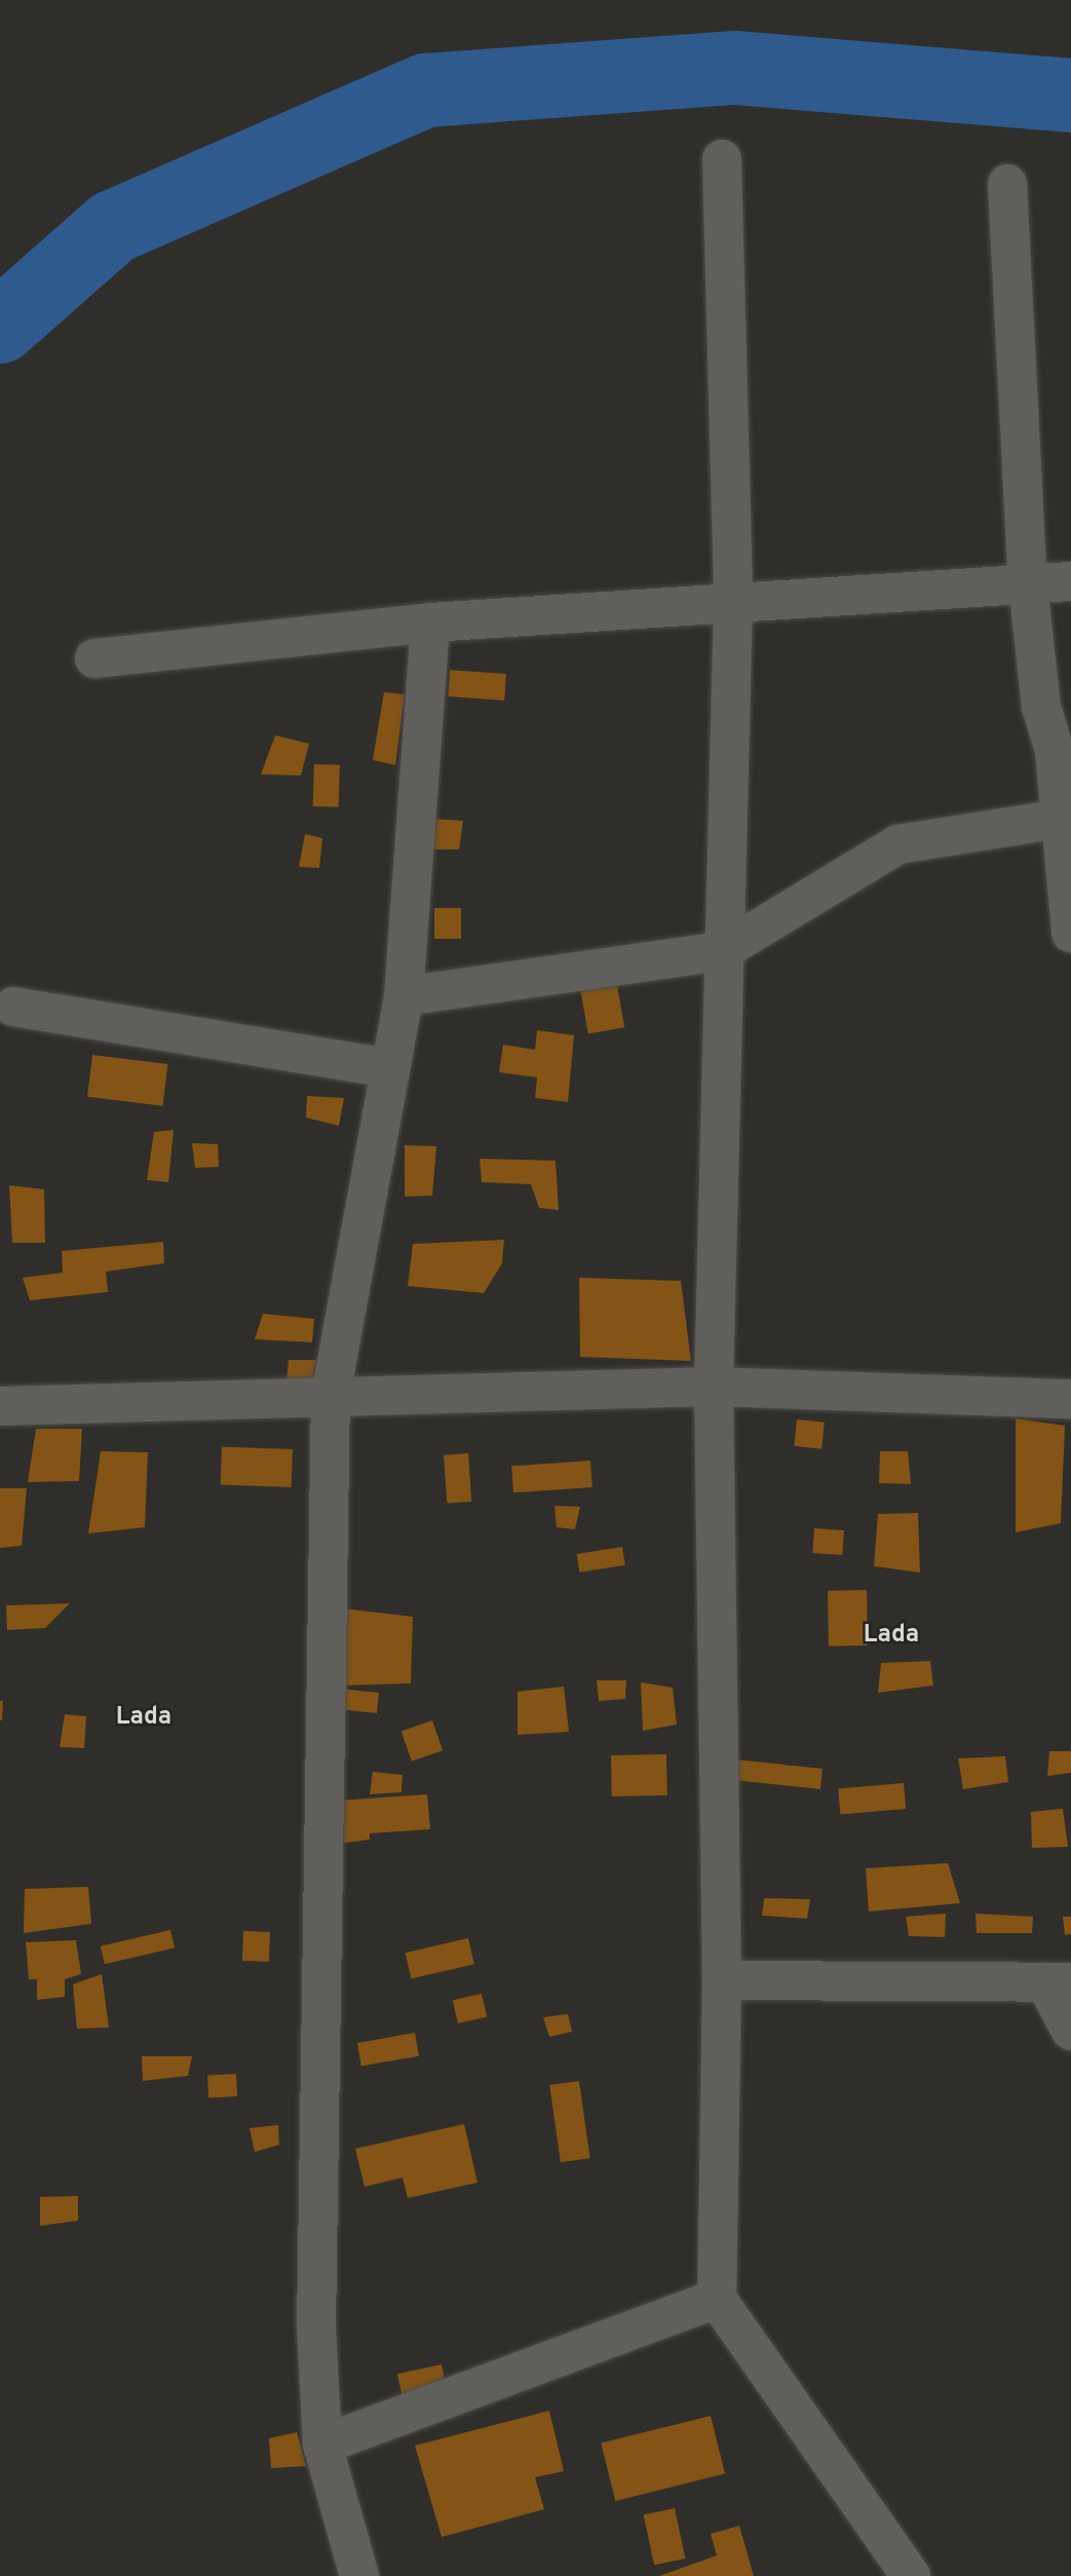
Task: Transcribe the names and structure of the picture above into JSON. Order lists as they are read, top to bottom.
{
  "districts": ["Lada", "Lada"]
}
